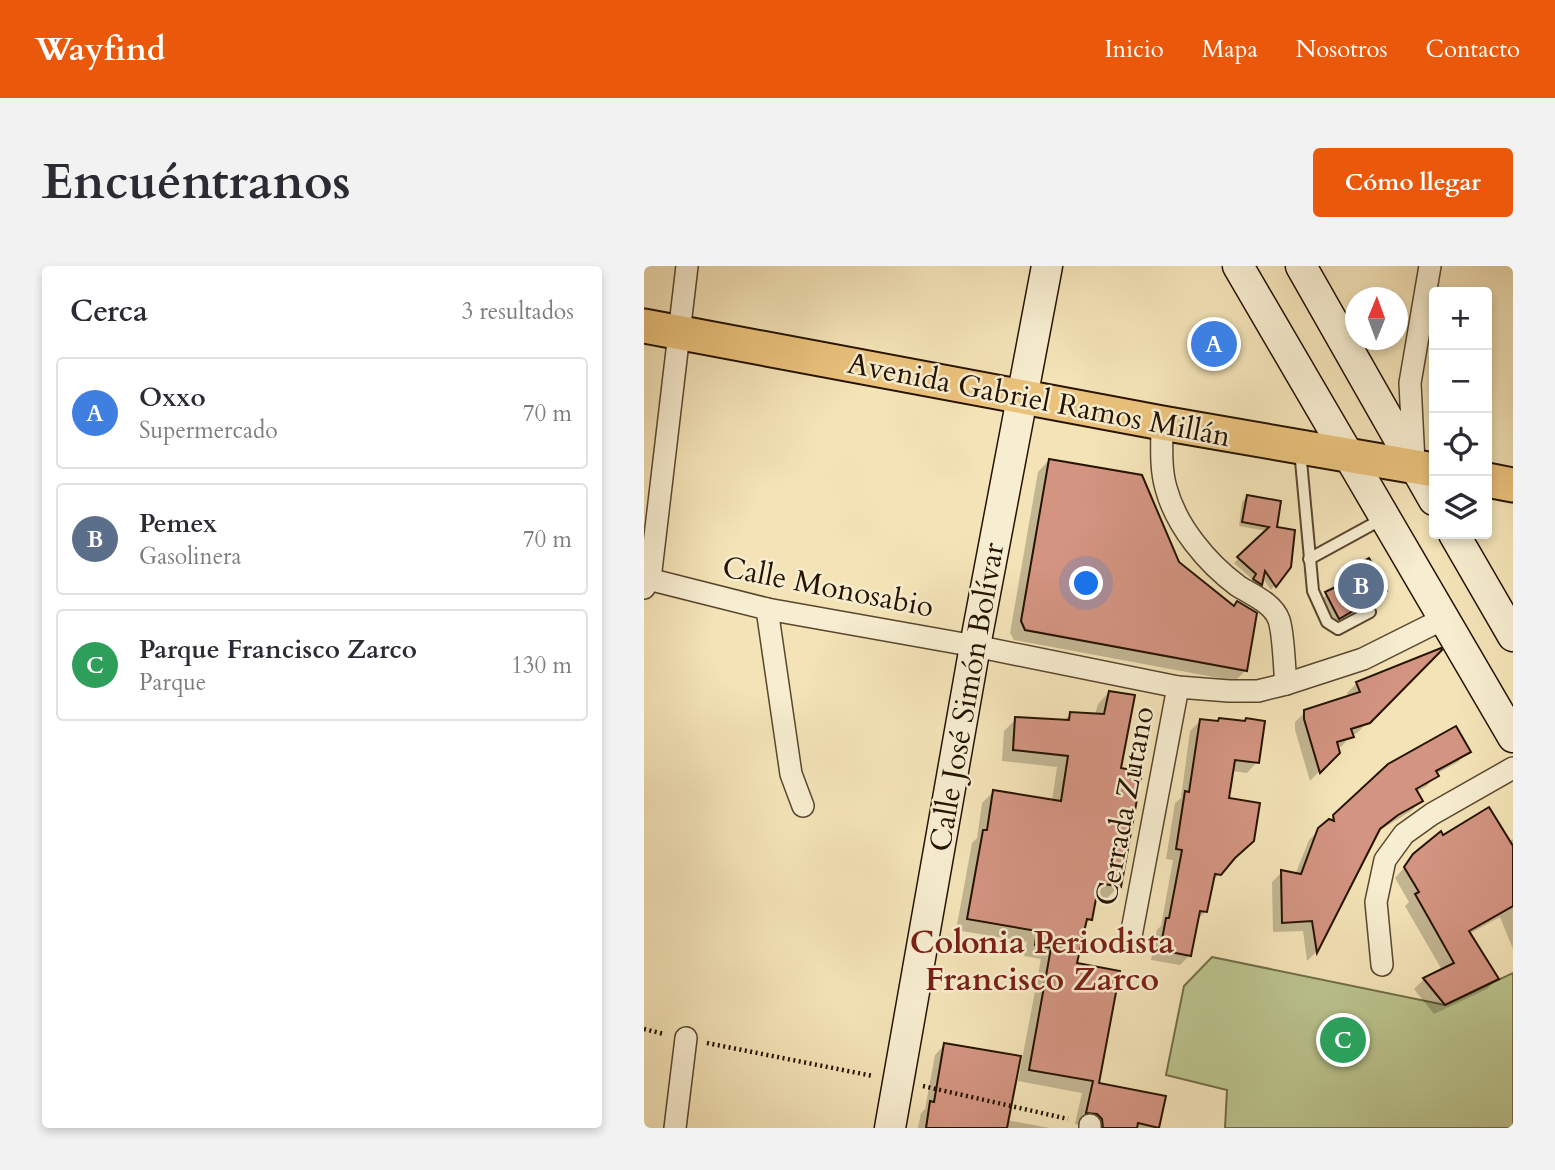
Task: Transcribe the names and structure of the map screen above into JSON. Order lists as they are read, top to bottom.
{
  "streets": {
    "main road": ["Avenida Gabriel Ramos Millán", "Calle José Simón Bolívar"],
    "street": ["Calle Monosabio", "Cerrada Zutano"]
  },
  "crossings": [
    ["Avenida Gabriel Ramos Millán", "Calle José Simón Bolívar"],
    ["Calle Monosabio", "Calle José Simón Bolívar"],
    ["Calle Monosabio", "Cerrada Zutano"]
  ],
  "districts": ["Colonia Periodista Francisco Zarco"],
  "north": "top",
  "page": {
    "header": "Wayfind",
    "nav": [
      "Inicio",
      "Mapa",
      "Nosotros",
      "Contacto"
    ],
    "buttons": "Cómo llegar",
    "title": "Encuéntranos",
    "heading": ["Cerca", "3 resultados"],
    "map_buttons": ["+", "−"],
    "pins": ["A", "B", "C"],
    "list": [
      {
        "mark": "A",
        "name": "Oxxo",
        "note": "Supermercado",
        "value": "70 m"
      },
      {
        "mark": "B",
        "name": "Pemex",
        "note": "Gasolinera",
        "value": "70 m"
      },
      {
        "mark": "C",
        "name": "Parque Francisco Zarco",
        "note": "Parque",
        "value": "130 m"
      }
    ]
  }
}
